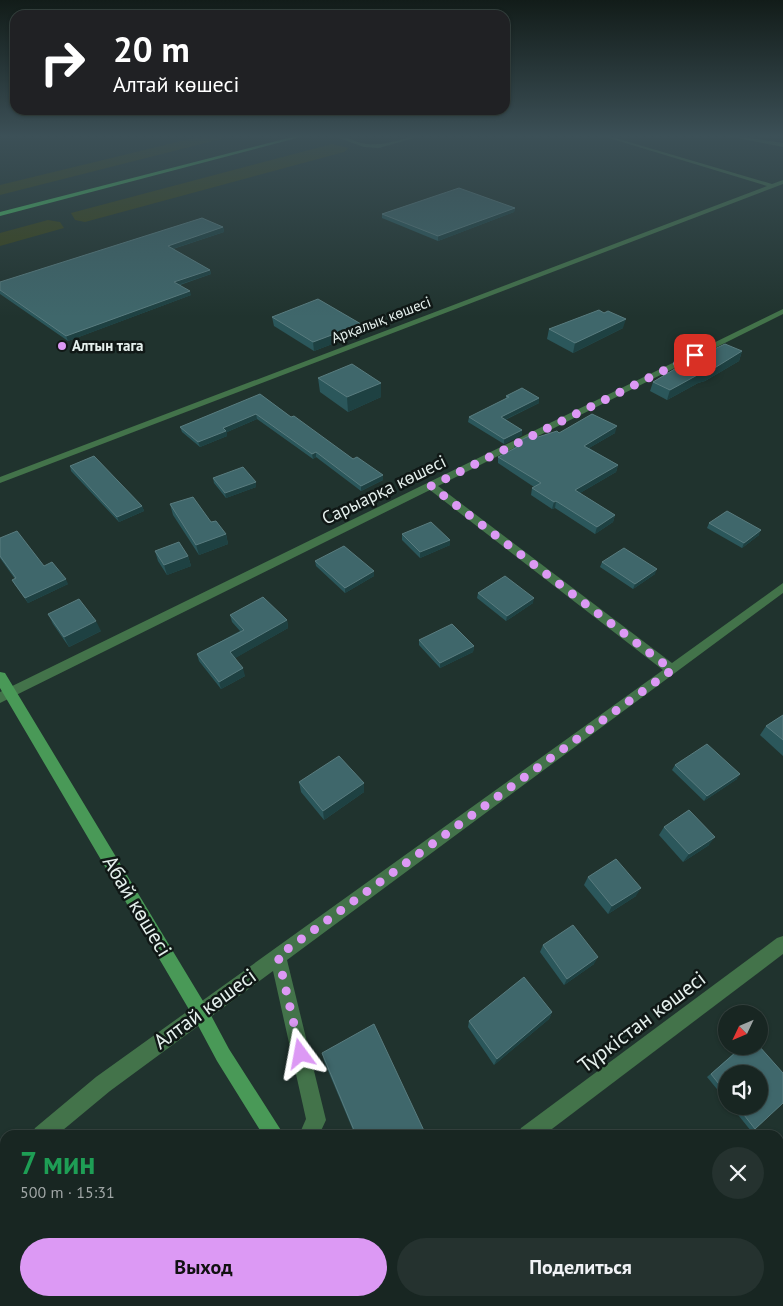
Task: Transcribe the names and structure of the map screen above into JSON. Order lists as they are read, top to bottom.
{
  "streets": {
    "main road": ["Абай көшесі"],
    "street": [
      "Арқалық көшесі",
      "Сарыарқа көшесі",
      "Алтай көшесі",
      "Түркістан көшесі"
    ]
  },
  "crossings": [
    ["Сарыарқа көшесі", "Абай көшесі"],
    ["Абай көшесі", "Алтай көшесі"]
  ],
  "places": ["Алтын тага"],
  "north": "bottom left",
  "page": {
    "turn": ["20 m", "Алтай көшесі"],
    "heading": ["7 мин", "500 m · 15:31"],
    "buttons": ["Выход", "Поделиться"]
  }
}
